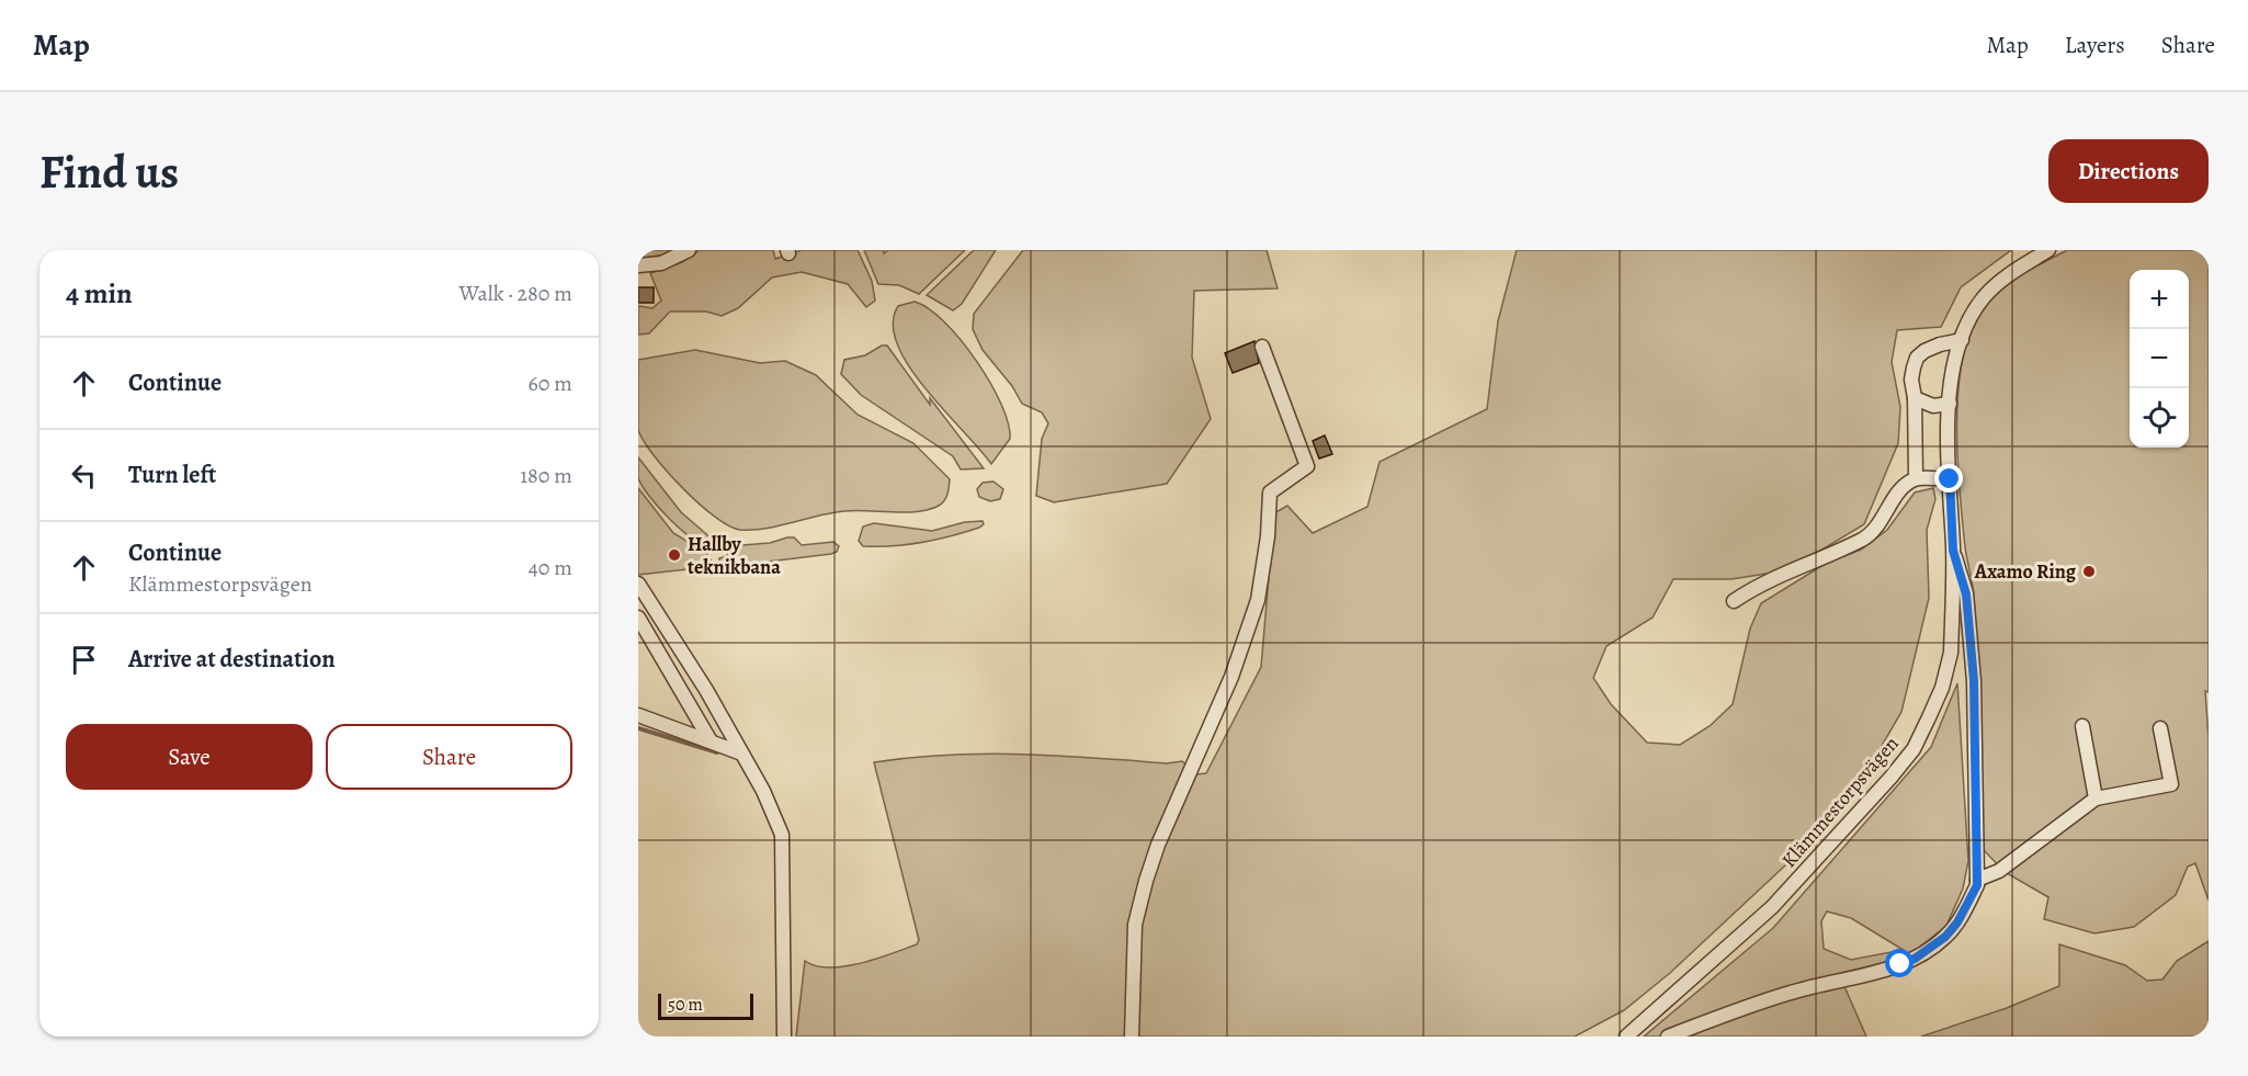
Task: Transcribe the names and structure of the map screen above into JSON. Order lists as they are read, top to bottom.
{
  "streets": {
    "street": ["Klämmestorpsvägen"]
  },
  "places": ["Hallby teknikbana", "Axamo Ring"],
  "scale_bar": "50 m",
  "page": {
    "header": "Map",
    "nav": ["Map", "Layers", "Share"],
    "buttons": [
      "Directions",
      ["Save", "Share"]
    ],
    "title": "Find us",
    "heading": ["4 min", "Walk · 280 m"],
    "map_buttons": ["+", "−"],
    "list": [
      ["Continue", "60 m"],
      ["Turn left", "180 m"],
      ["Continue", "Klämmestorpsvägen", "40 m"],
      "Arrive at destination"
    ],
    "scale": "50 m"
  }
}
